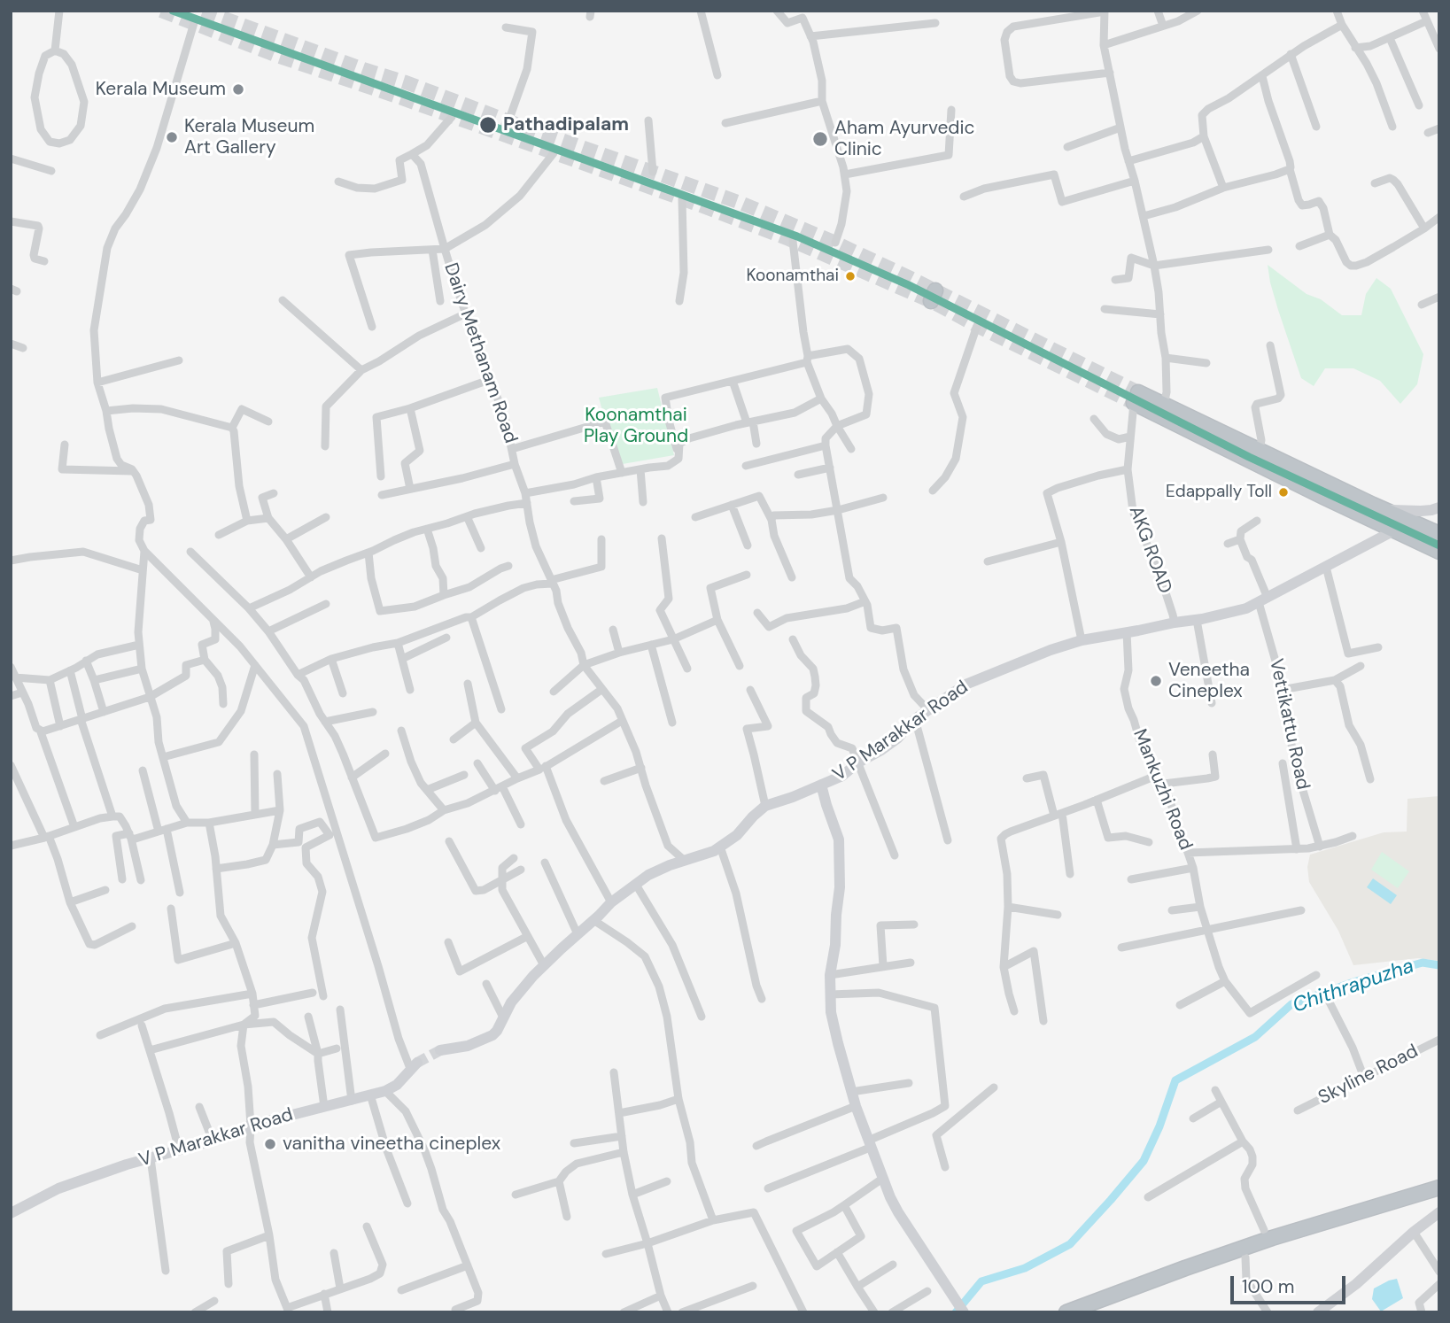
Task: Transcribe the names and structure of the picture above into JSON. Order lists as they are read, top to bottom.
{
  "streets": {
    "street": [
      "Dairy Methanam Road",
      "AKG ROAD",
      "Vettikattu Road",
      "V P Marakkar Road",
      "Mankuzhi Road",
      "Skyline Road"
    ]
  },
  "crossings": [
    ["Dairy Methanam Road", "V P Marakkar Road"],
    ["AKG ROAD", "V P Marakkar Road"],
    ["Vettikattu Road", "V P Marakkar Road"],
    ["V P Marakkar Road", "Mankuzhi Road"]
  ],
  "water": ["Chithrapuzha"],
  "parks": ["Koonamthai Play Ground"],
  "places": [
    "Kerala Museum",
    "Pathadipalam",
    "Kerala Museum Art Gallery",
    "Aham Ayurvedic Clinic",
    "Koonamthai",
    "Edappally Toll",
    "Veneetha Cineplex",
    "vanitha vineetha cineplex"
  ],
  "scale_bar": "100 m"
}
